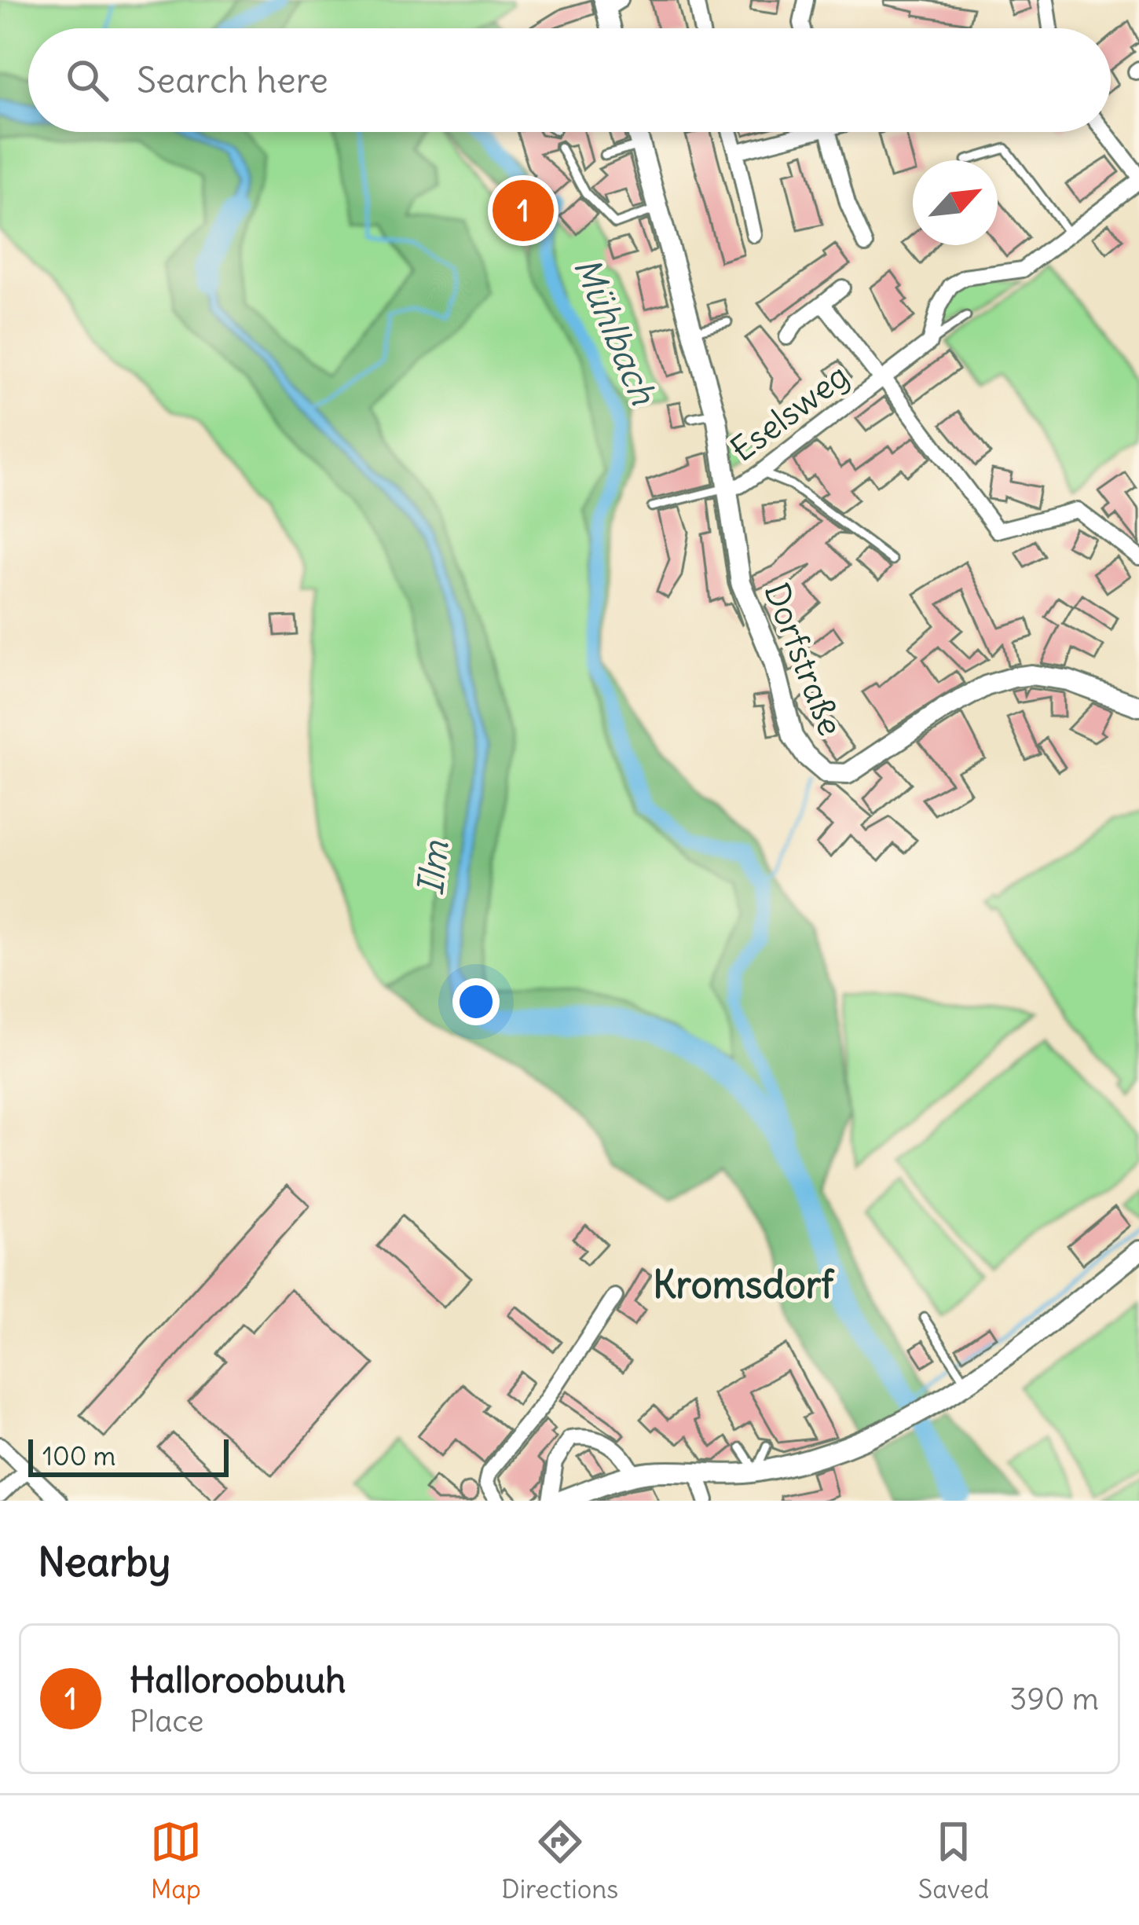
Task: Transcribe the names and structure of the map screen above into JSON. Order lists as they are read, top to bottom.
{
  "streets": {
    "street": ["Eselsweg", "Dorfstraße"]
  },
  "crossings": [
    ["Eselsweg", "Dorfstraße"]
  ],
  "districts": ["Kromsdorf"],
  "water": ["Mühlbach", "Ilm"],
  "scale_bar": "100 m",
  "north": "top right",
  "page": {
    "search": "Search here",
    "pins": "1",
    "scale": "100 m",
    "heading": "Nearby",
    "list": [
      {
        "mark": "1",
        "name": "Halloroobuuh",
        "note": "Place",
        "value": "390 m"
      }
    ],
    "nav": ["Map", "Directions", "Saved"]
  }
}
